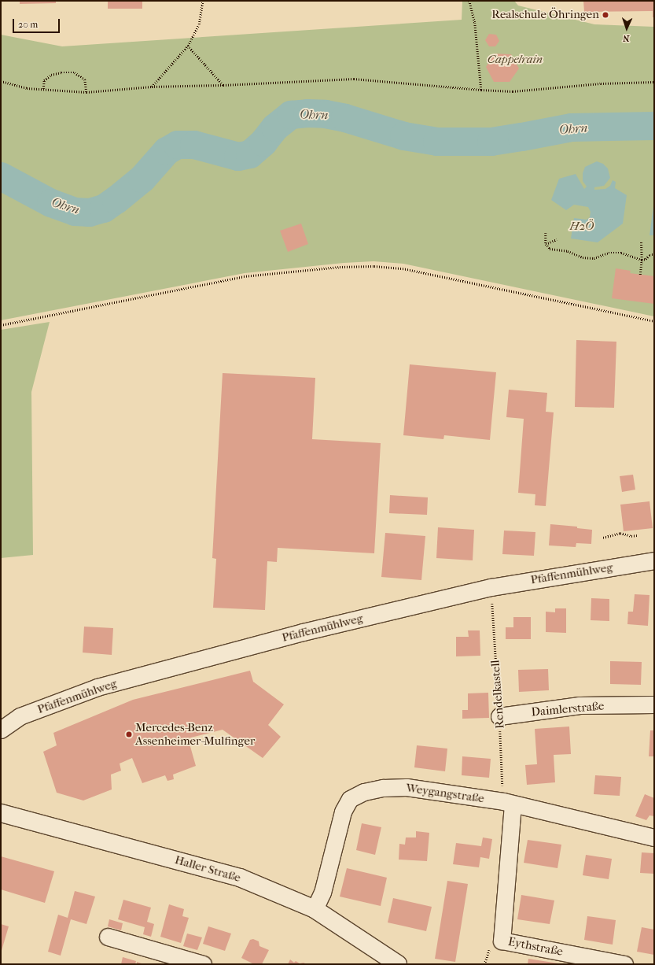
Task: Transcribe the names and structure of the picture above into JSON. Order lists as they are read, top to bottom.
{
  "streets": {
    "main road": ["Haller Straße"],
    "street": [
      "Pfaffenmühlweg",
      "Daimlerstraße",
      "Weygangstraße",
      "Eythstraße"
    ],
    "path": ["Rendelkastell"]
  },
  "crossings": [
    ["Pfaffenmühlweg", "Rendelkastell"],
    ["Rendelkastell", "Daimlerstraße"],
    ["Rendelkastell", "Weygangstraße"],
    ["Rendelkastell", "Eythstraße"],
    ["Weygangstraße", "Haller Straße"],
    ["Weygangstraße", "Eythstraße"]
  ],
  "water": ["Ohrn"],
  "parks": ["Cappelrain", "H2Ö"],
  "places": ["Realschule Öhringen", "Mercedes-Benz Assenheimer-Mulfinger"],
  "scale_bar": "20 m",
  "north": "bottom"
}
